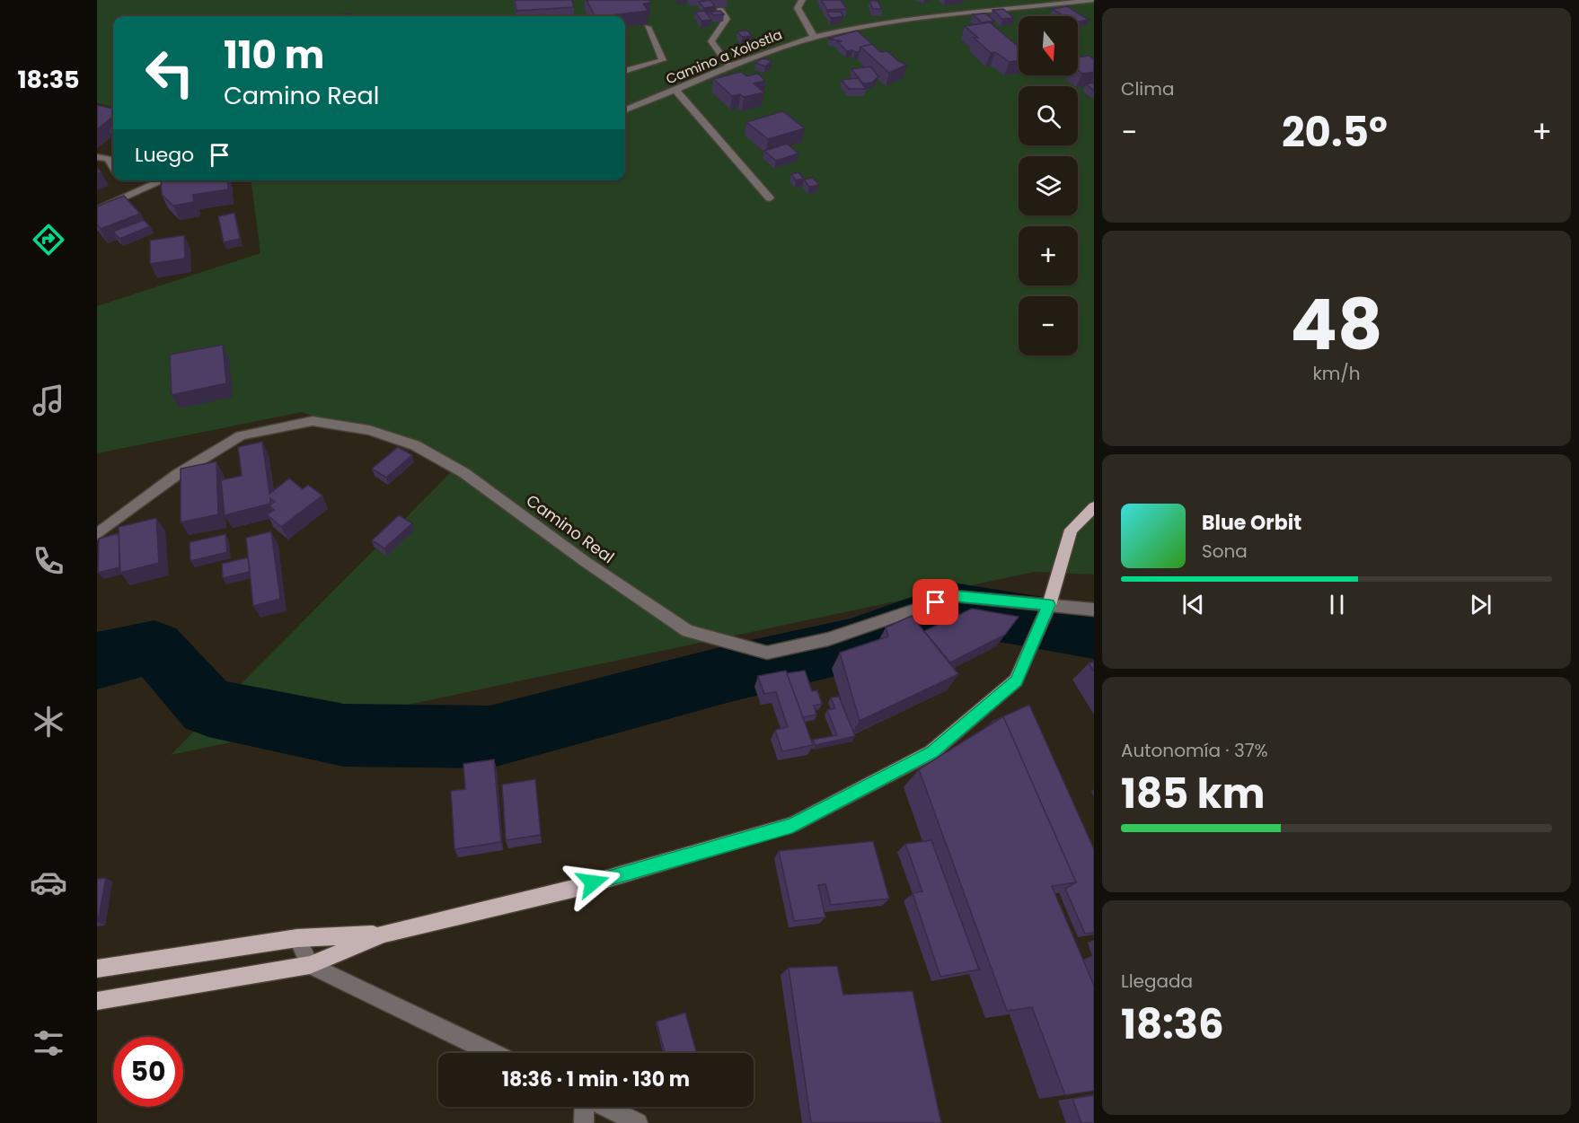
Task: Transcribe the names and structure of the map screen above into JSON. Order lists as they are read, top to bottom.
{
  "streets": {
    "street": ["Camino a Xolostla", "Camino Real"]
  },
  "north": "bottom",
  "page": {
    "tabs": "18:35",
    "tile": [
      "Clima",
      ["48", "km/h"],
      ["Autonomía · 37%", "185 km"],
      ["Llegada", "18:36"]
    ],
    "map_buttons": ["+", "−"],
    "turn": ["110 m", "Camino Real"],
    "heat": ["−", "20.5°", "+"],
    "then": "Luego",
    "song": ["Blue Orbit", "Sona"],
    "limit": "50",
    "trip": "18:36 · 1 min · 130 m"
  }
}
